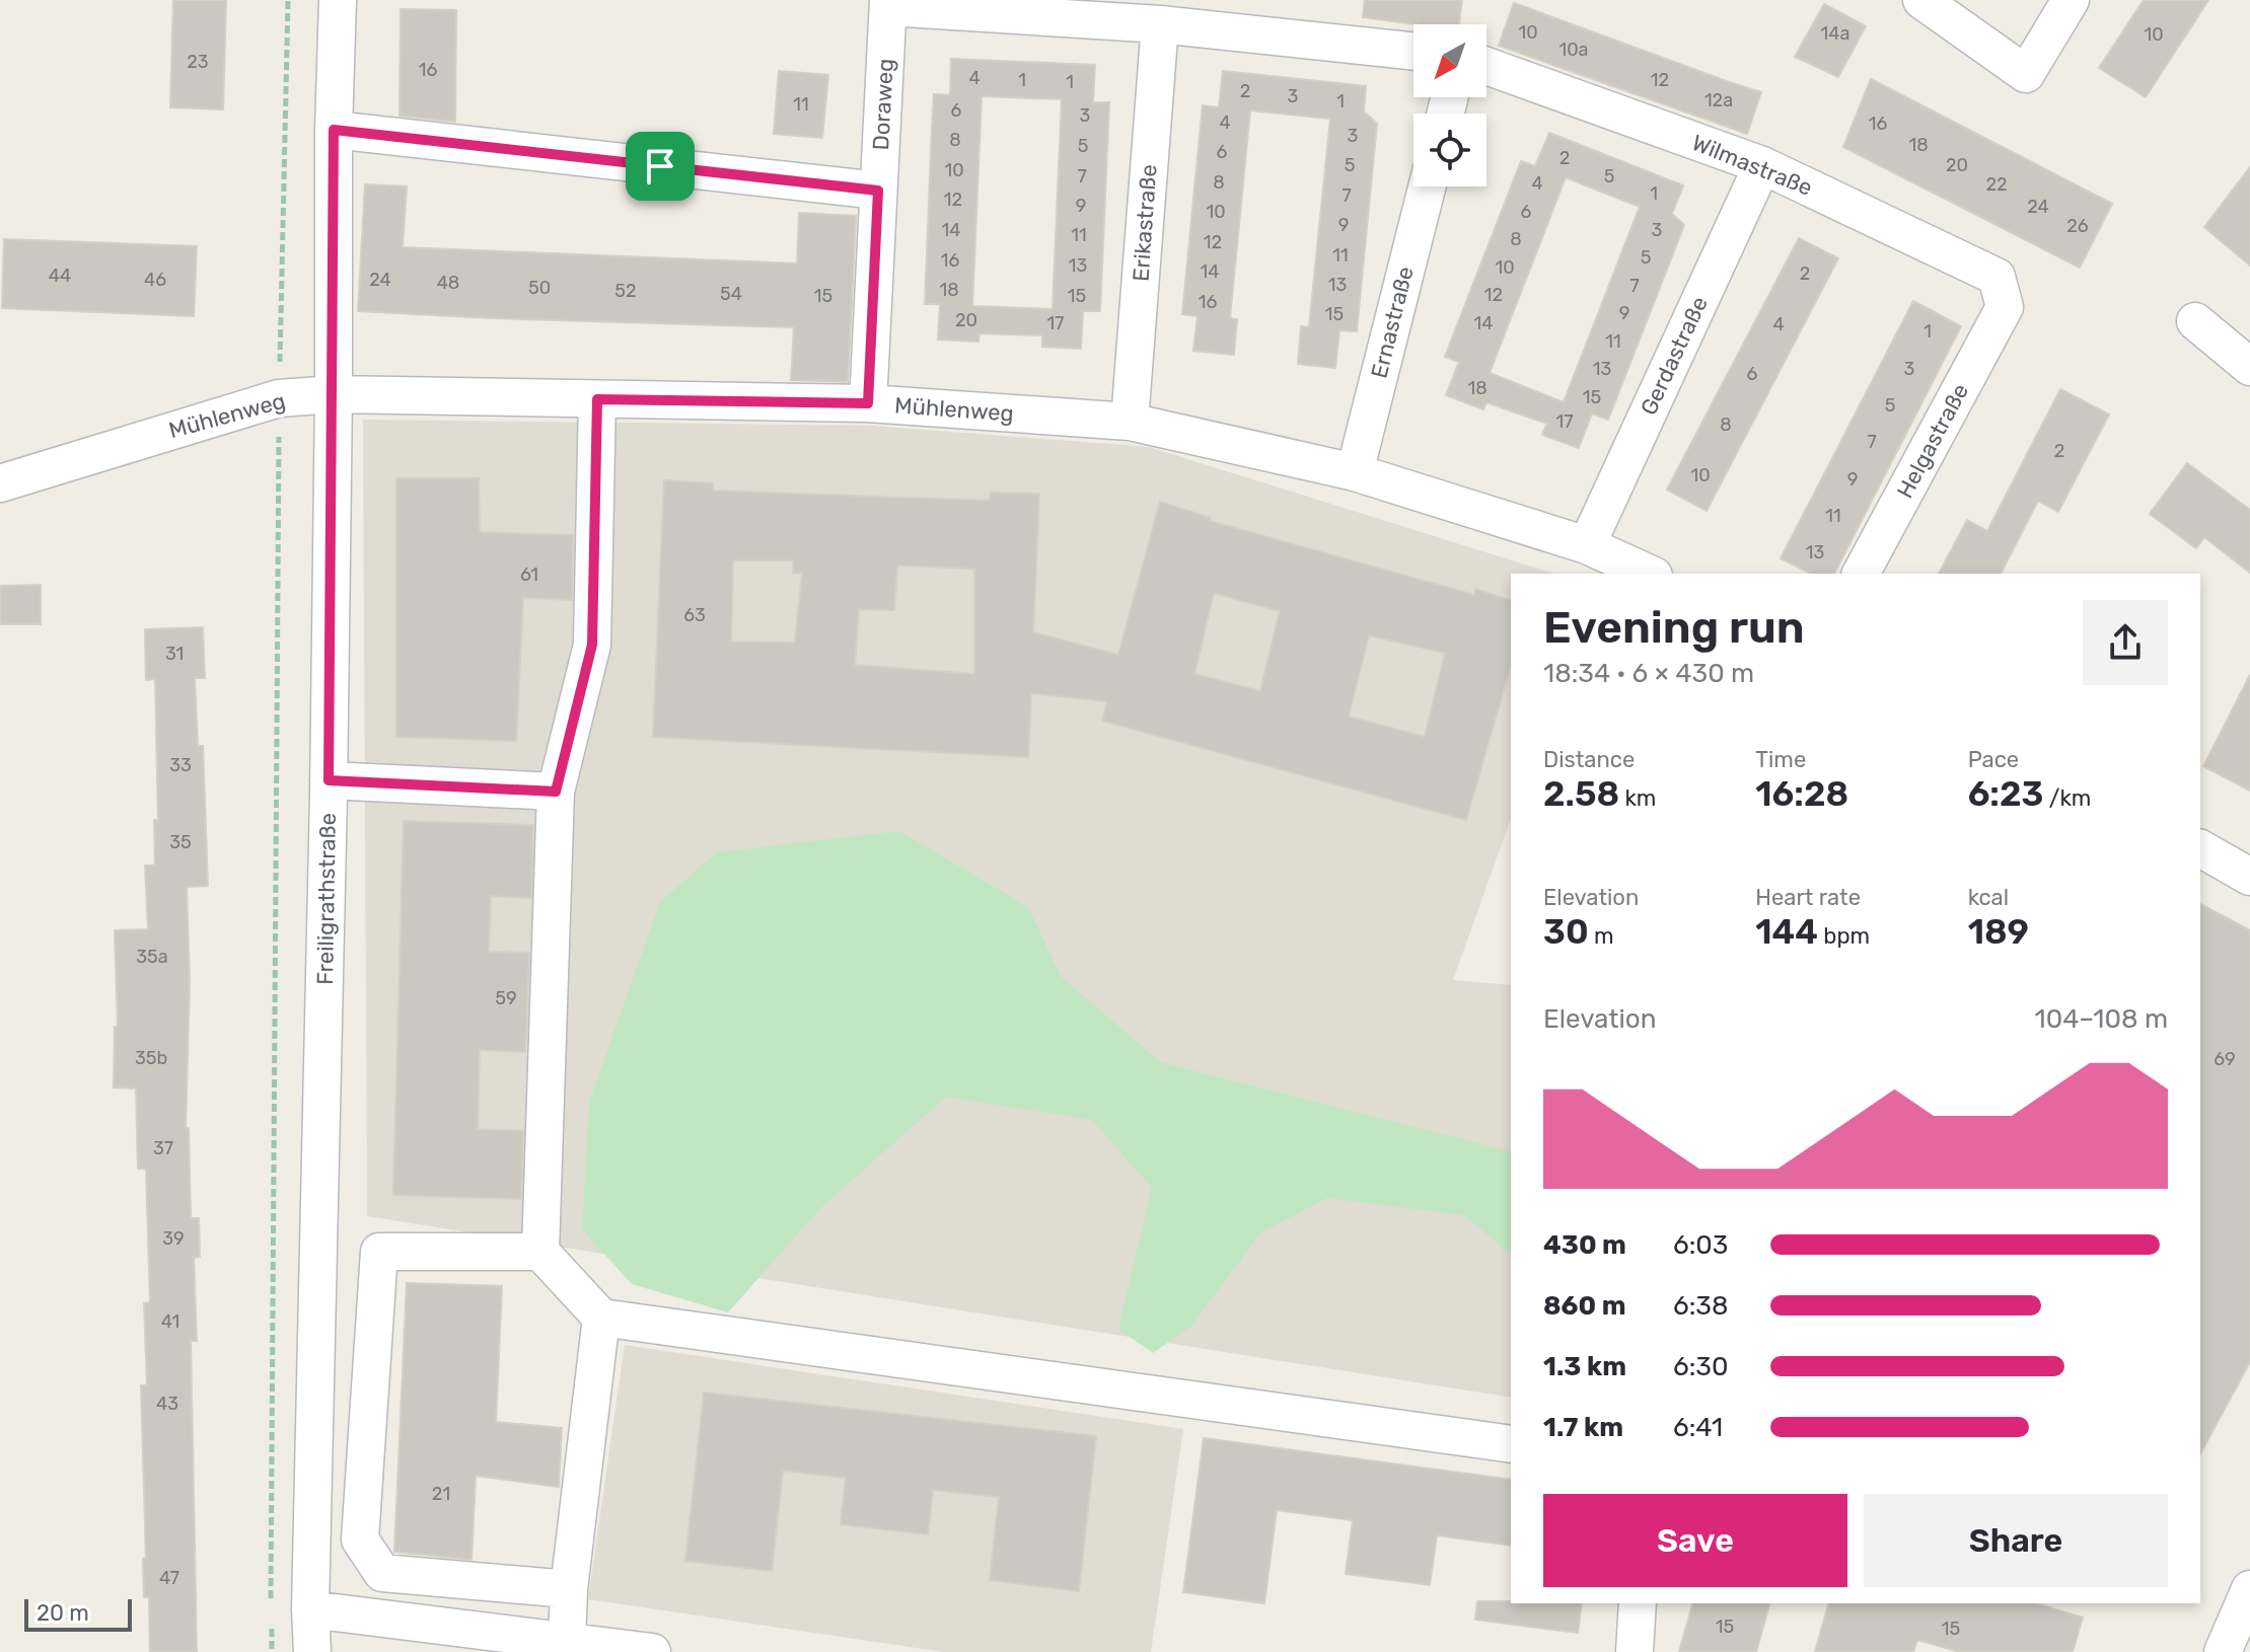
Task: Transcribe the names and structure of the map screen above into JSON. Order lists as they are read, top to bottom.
{
  "streets": {
    "street": [
      "Doraweg",
      "Wilmastraße",
      "Erikastraße",
      "Ernastraße",
      "Gerdastraße",
      "Mühlenweg",
      "Helgastraße",
      "Freiligrathstraße"
    ]
  },
  "crossings": [
    ["Doraweg", "Mühlenweg"],
    ["Wilmastraße", "Gerdastraße"],
    ["Wilmastraße", "Helgastraße"],
    ["Erikastraße", "Mühlenweg"],
    ["Ernastraße", "Mühlenweg"],
    ["Gerdastraße", "Mühlenweg"],
    ["Mühlenweg", "Freiligrathstraße"]
  ],
  "house_numbers": [
    "10",
    "14a",
    "10",
    "10a",
    "23",
    "16",
    "4",
    "1",
    "12",
    "1",
    "2",
    "3",
    "12a",
    "1",
    "11",
    "6",
    "3",
    "4",
    "16",
    "3",
    "8",
    "18",
    "5",
    "6",
    "2",
    "5",
    "20",
    "10",
    "7",
    "5",
    "8",
    "4",
    "22",
    "1",
    "7",
    "12",
    "9",
    "24",
    "10",
    "6",
    "9",
    "26",
    "14",
    "3",
    "11",
    "8",
    "12",
    "11",
    "5",
    "16",
    "13",
    "10",
    "14",
    "2",
    "44",
    "46",
    "24",
    "48",
    "13",
    "7",
    "50",
    "18",
    "52",
    "54",
    "12",
    "15",
    "15",
    "16",
    "9",
    "15",
    "20",
    "17",
    "14",
    "4",
    "1",
    "11",
    "13",
    "3",
    "6",
    "18",
    "15",
    "5",
    "17",
    "8",
    "7",
    "2",
    "10",
    "9",
    "11",
    "13",
    "61",
    "63",
    "31",
    "33",
    "35",
    "35a",
    "59",
    "35b",
    "69",
    "37",
    "39",
    "41",
    "43",
    "21",
    "47",
    "15",
    "15"
  ],
  "scale_bar": "20 m",
  "north": "bottom left",
  "page": {
    "heading": ["Evening run", "18:34 · 6 × 430 m"],
    "stats": [
      ["Distance", "2.58 km"],
      ["Time", "16:28"],
      ["Pace", "6:23 /km"],
      ["Elevation", "30 m"],
      ["Heart rate", "144 bpm"],
      ["kcal", "189"]
    ],
    "chart": ["Elevation", "104–108 m"],
    "list": [
      {
        "name": "430 m",
        "note": "6:03"
      },
      {
        "name": "860 m",
        "note": "6:38"
      },
      {
        "name": "1.3 km",
        "note": "6:30"
      },
      {
        "name": "1.7 km",
        "note": "6:41"
      }
    ],
    "buttons": ["Save", "Share"],
    "scale": "20 m"
  }
}
